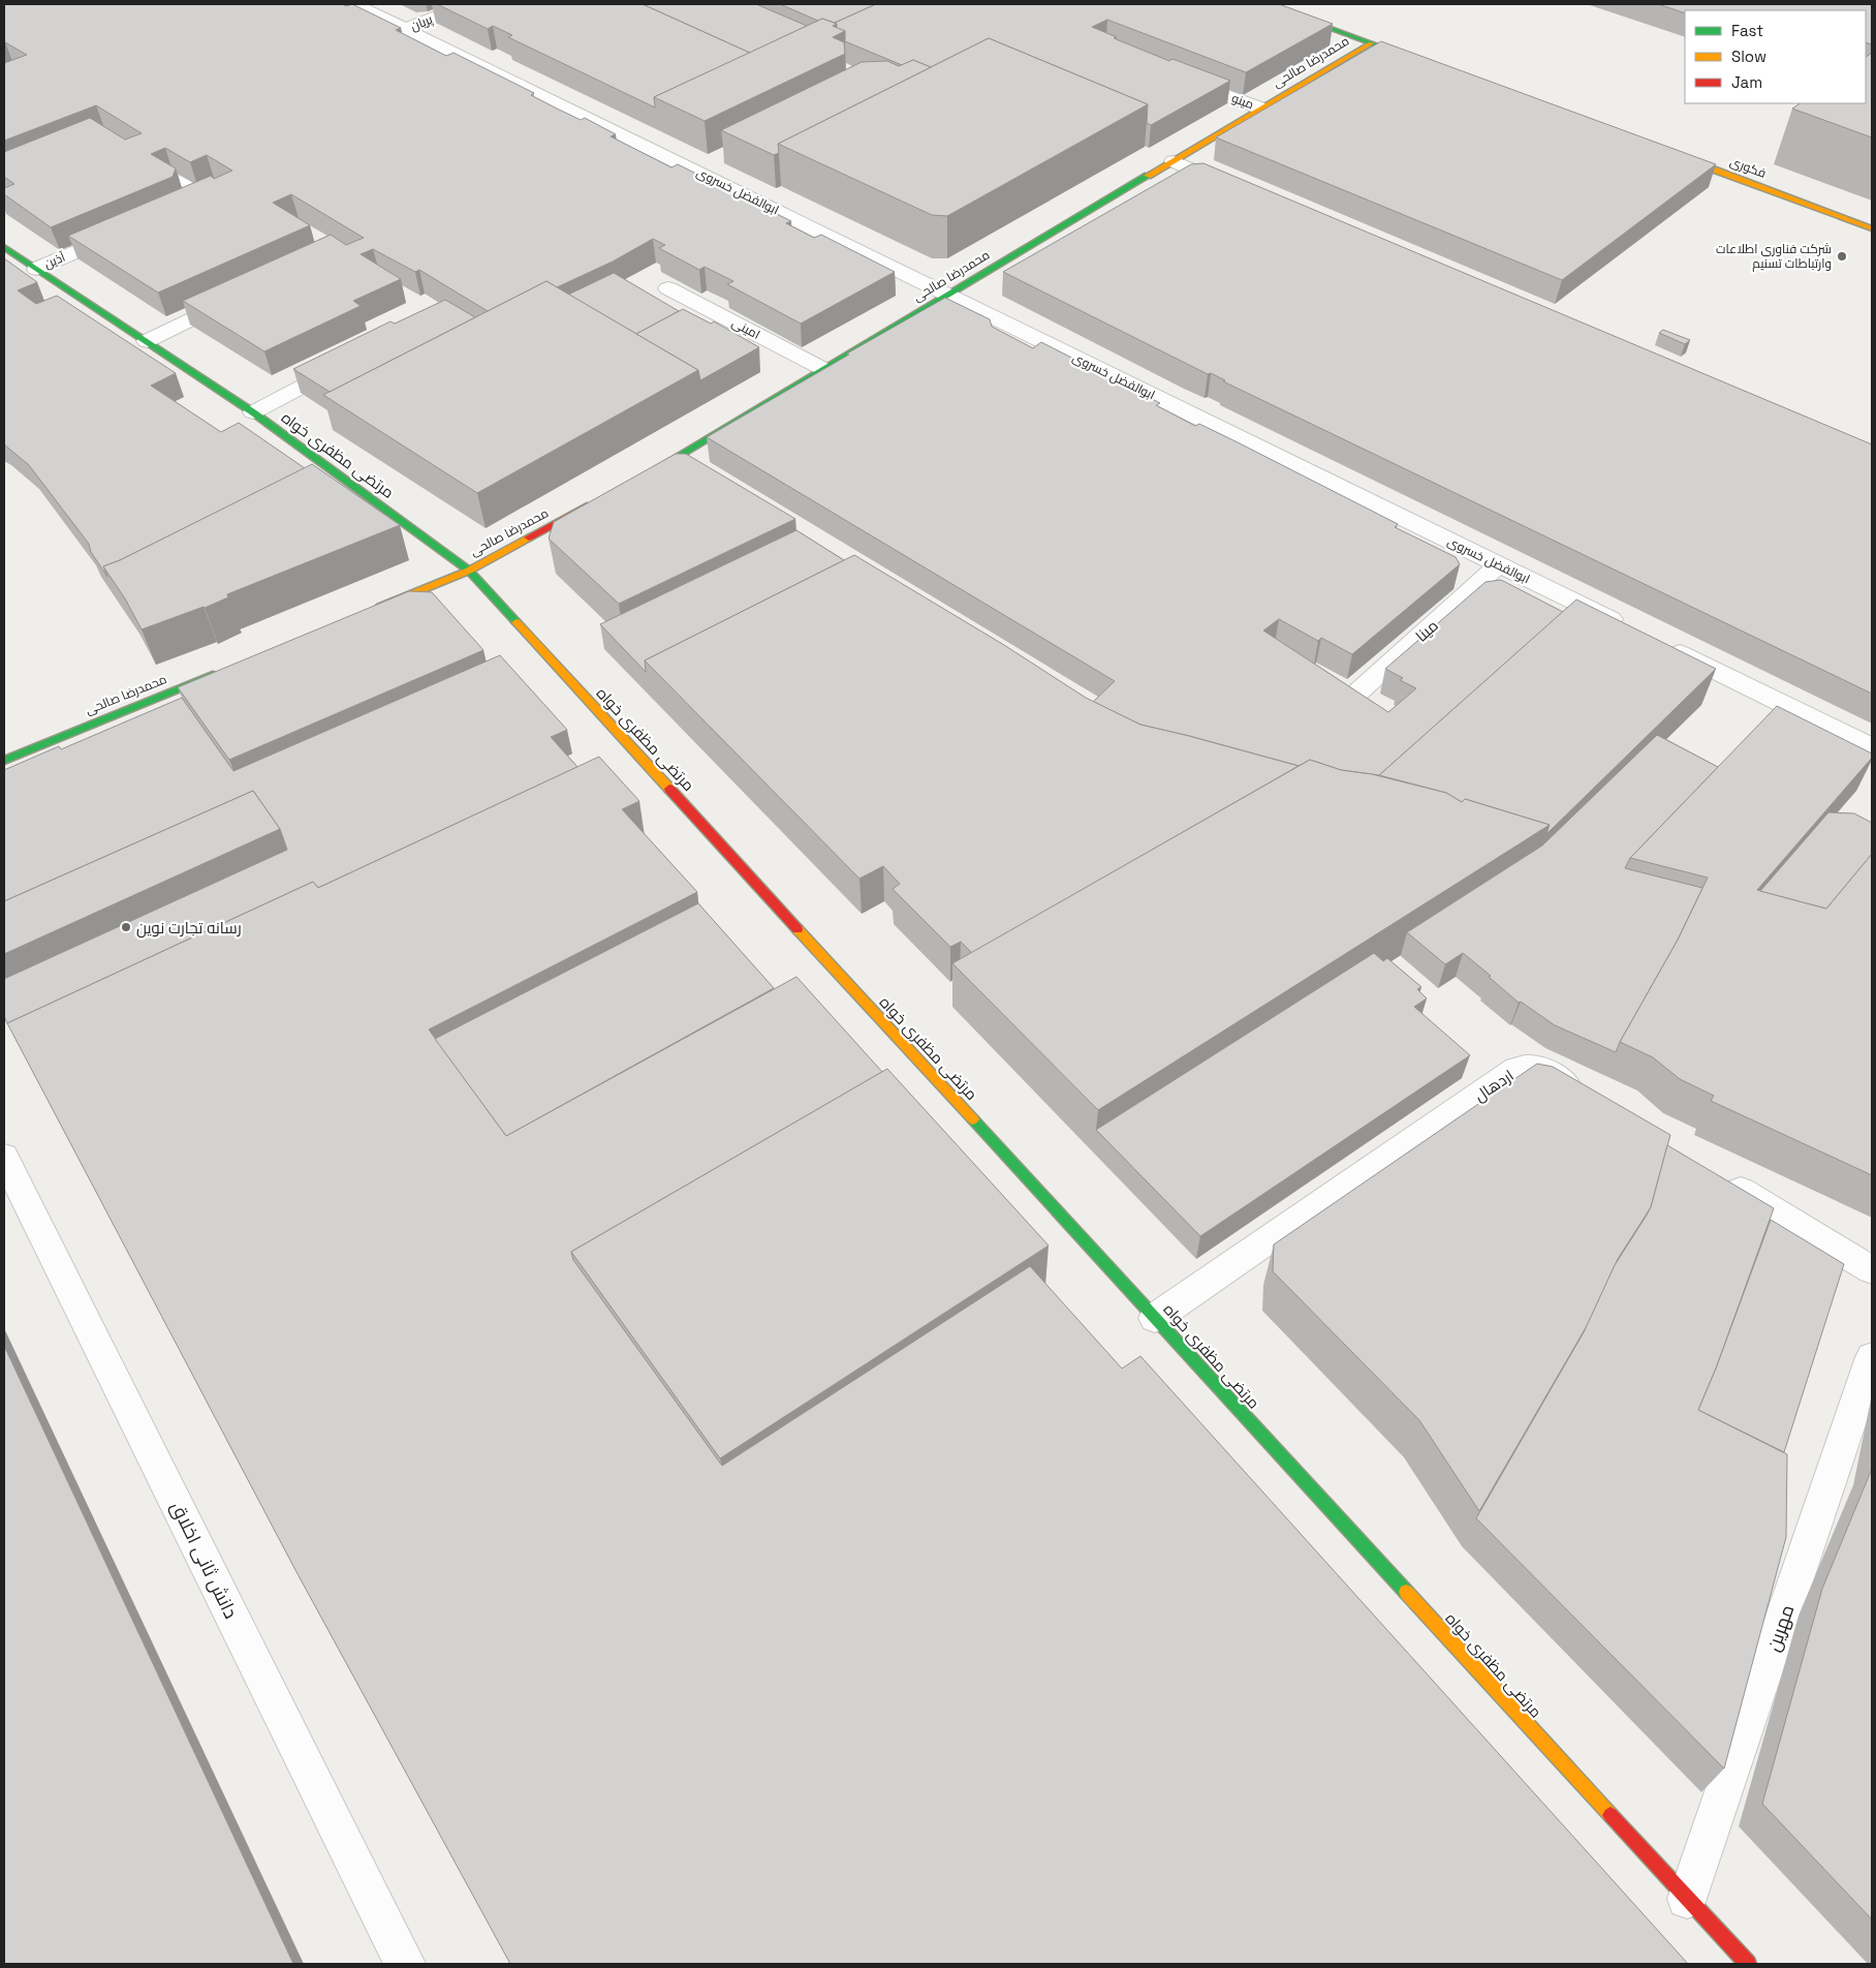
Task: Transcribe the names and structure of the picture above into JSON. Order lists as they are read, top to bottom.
{
  "streets": {
    "main road": ["محمدرضا صالحی", "فکوری", "مرتضی مظفری خواه"],
    "street": [
      "پریان",
      "مینو",
      "ابوالفضل خسروی",
      "آذین",
      "امینی",
      "مینا",
      "اردهال",
      "دانش ثانی اخلاق",
      "مهرین"
    ]
  },
  "crossings": [
    ["پریان", "ابوالفضل خسروی"],
    ["محمدرضا صالحی", "مینو"],
    ["محمدرضا صالحی", "ابوالفضل خسروی"],
    ["محمدرضا صالحی", "امینی"],
    ["محمدرضا صالحی", "مرتضی مظفری خواه"],
    ["ابوالفضل خسروی", "مینا"],
    ["آذین", "مرتضی مظفری خواه"],
    ["مرتضی مظفری خواه", "اردهال"],
    ["مرتضی مظفری خواه", "مهرین"]
  ],
  "places": ["شرکت فناوری اطلاعات وارتباطات تسنیم", "رسانه تجارت نوین"],
  "legend": ["Fast", "Slow", "Jam"]
}
